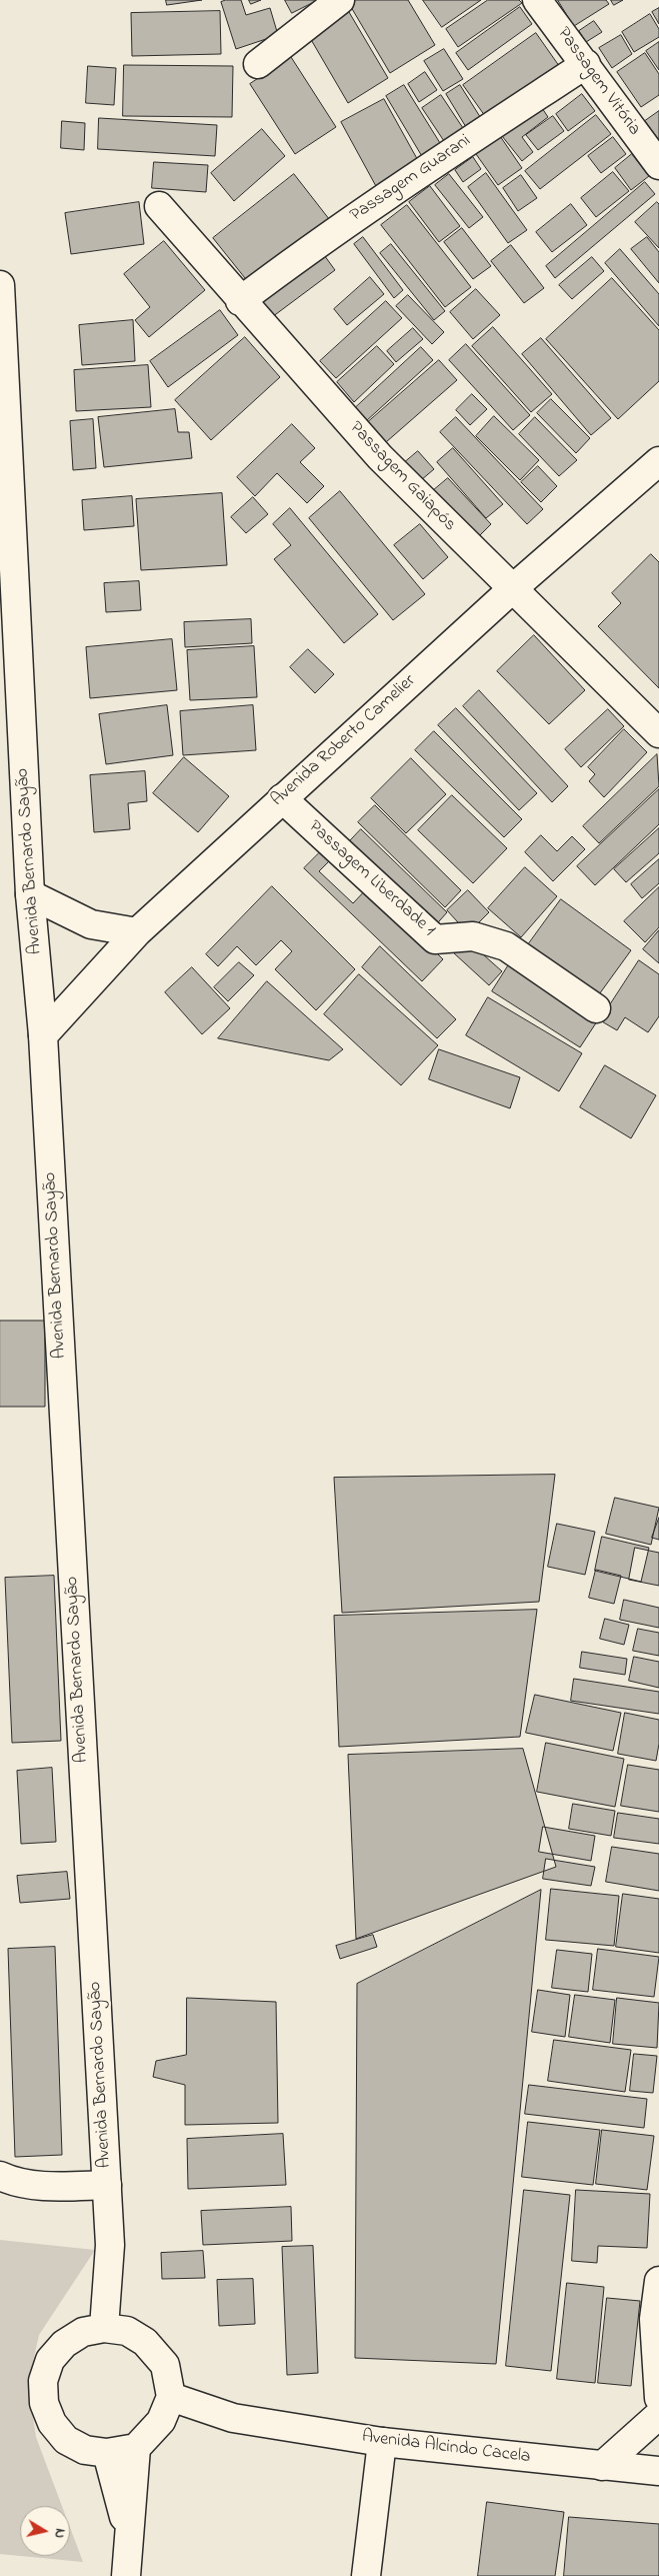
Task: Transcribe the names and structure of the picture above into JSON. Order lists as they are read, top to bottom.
{
  "streets": {
    "main road": [
      "Passagem Vitória",
      "Passagem Guarani",
      "Passagem Gaiapós",
      "Avenida Roberto Camelier",
      "Avenida Bernardo Sayão",
      "Passagem Liberdade 1",
      "Avenida Alcindo Cacela"
    ]
  },
  "crossings": [
    ["Passagem Vitória", "Passagem Guarani"],
    ["Passagem Guarani", "Passagem Gaiapós"],
    ["Passagem Gaiapós", "Avenida Roberto Camelier"],
    ["Avenida Roberto Camelier", "Avenida Bernardo Sayão"],
    ["Avenida Roberto Camelier", "Passagem Liberdade 1"],
    ["Avenida Bernardo Sayão", "Avenida Alcindo Cacela"]
  ],
  "north": "right"
}
